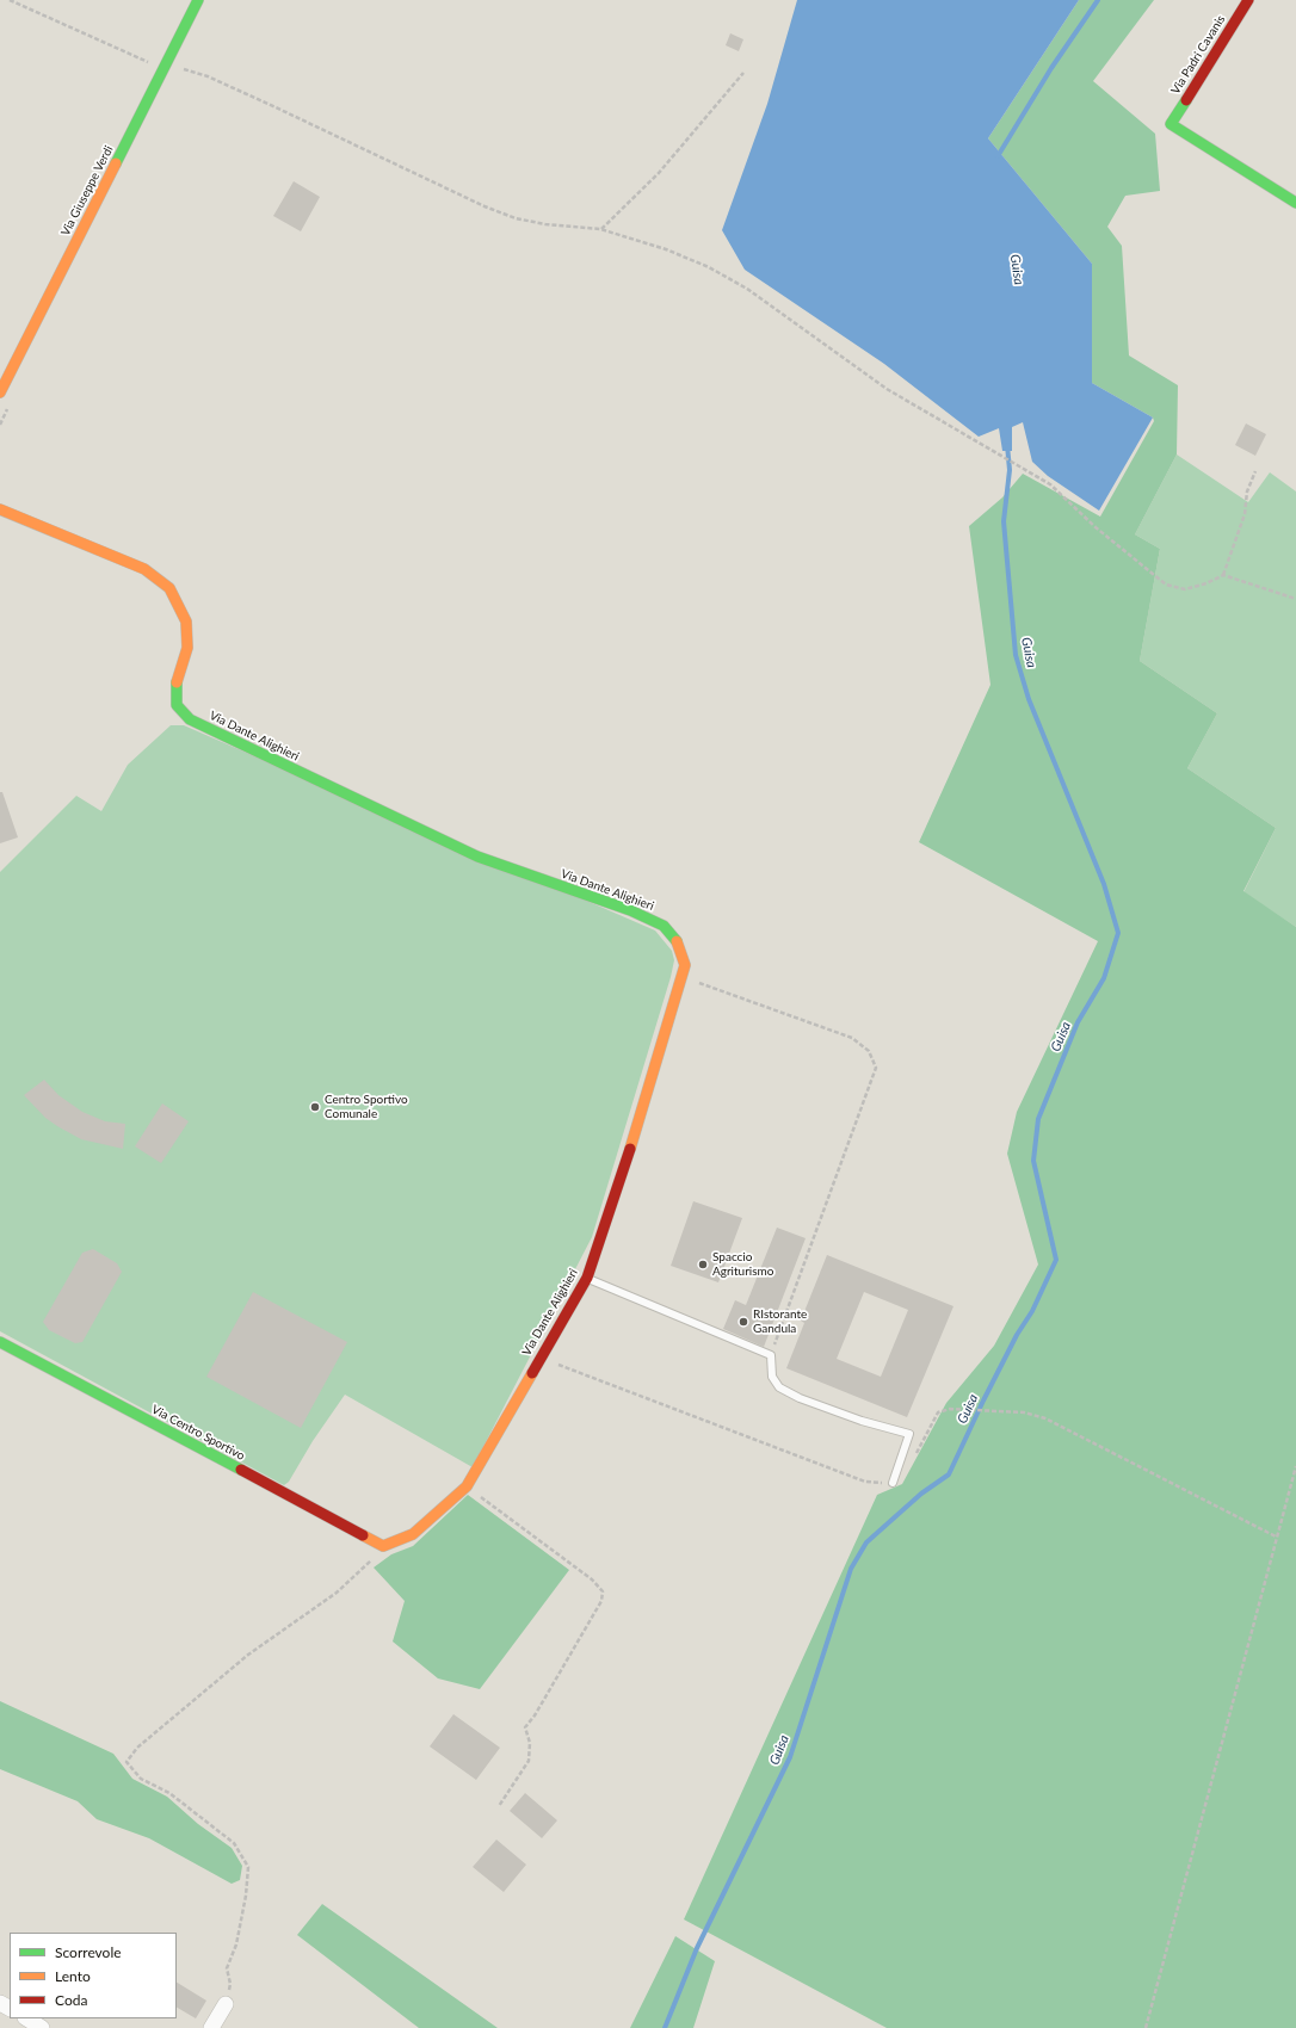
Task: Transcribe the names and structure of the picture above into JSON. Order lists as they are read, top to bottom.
{
  "streets": {
    "street": [
      "Via Padri Cavanis",
      "Via Giuseppe Verdi",
      "Via Dante Alighieri",
      "Via Centro Sportivo"
    ]
  },
  "crossings": [
    ["Via Dante Alighieri", "Via Centro Sportivo"]
  ],
  "water": ["Guisa"],
  "places": ["Centro Sportivo Comunale", "Spaccio Agriturismo", "RIstorante Gandula"],
  "legend": ["Scorrevole", "Lento", "Coda"]
}
